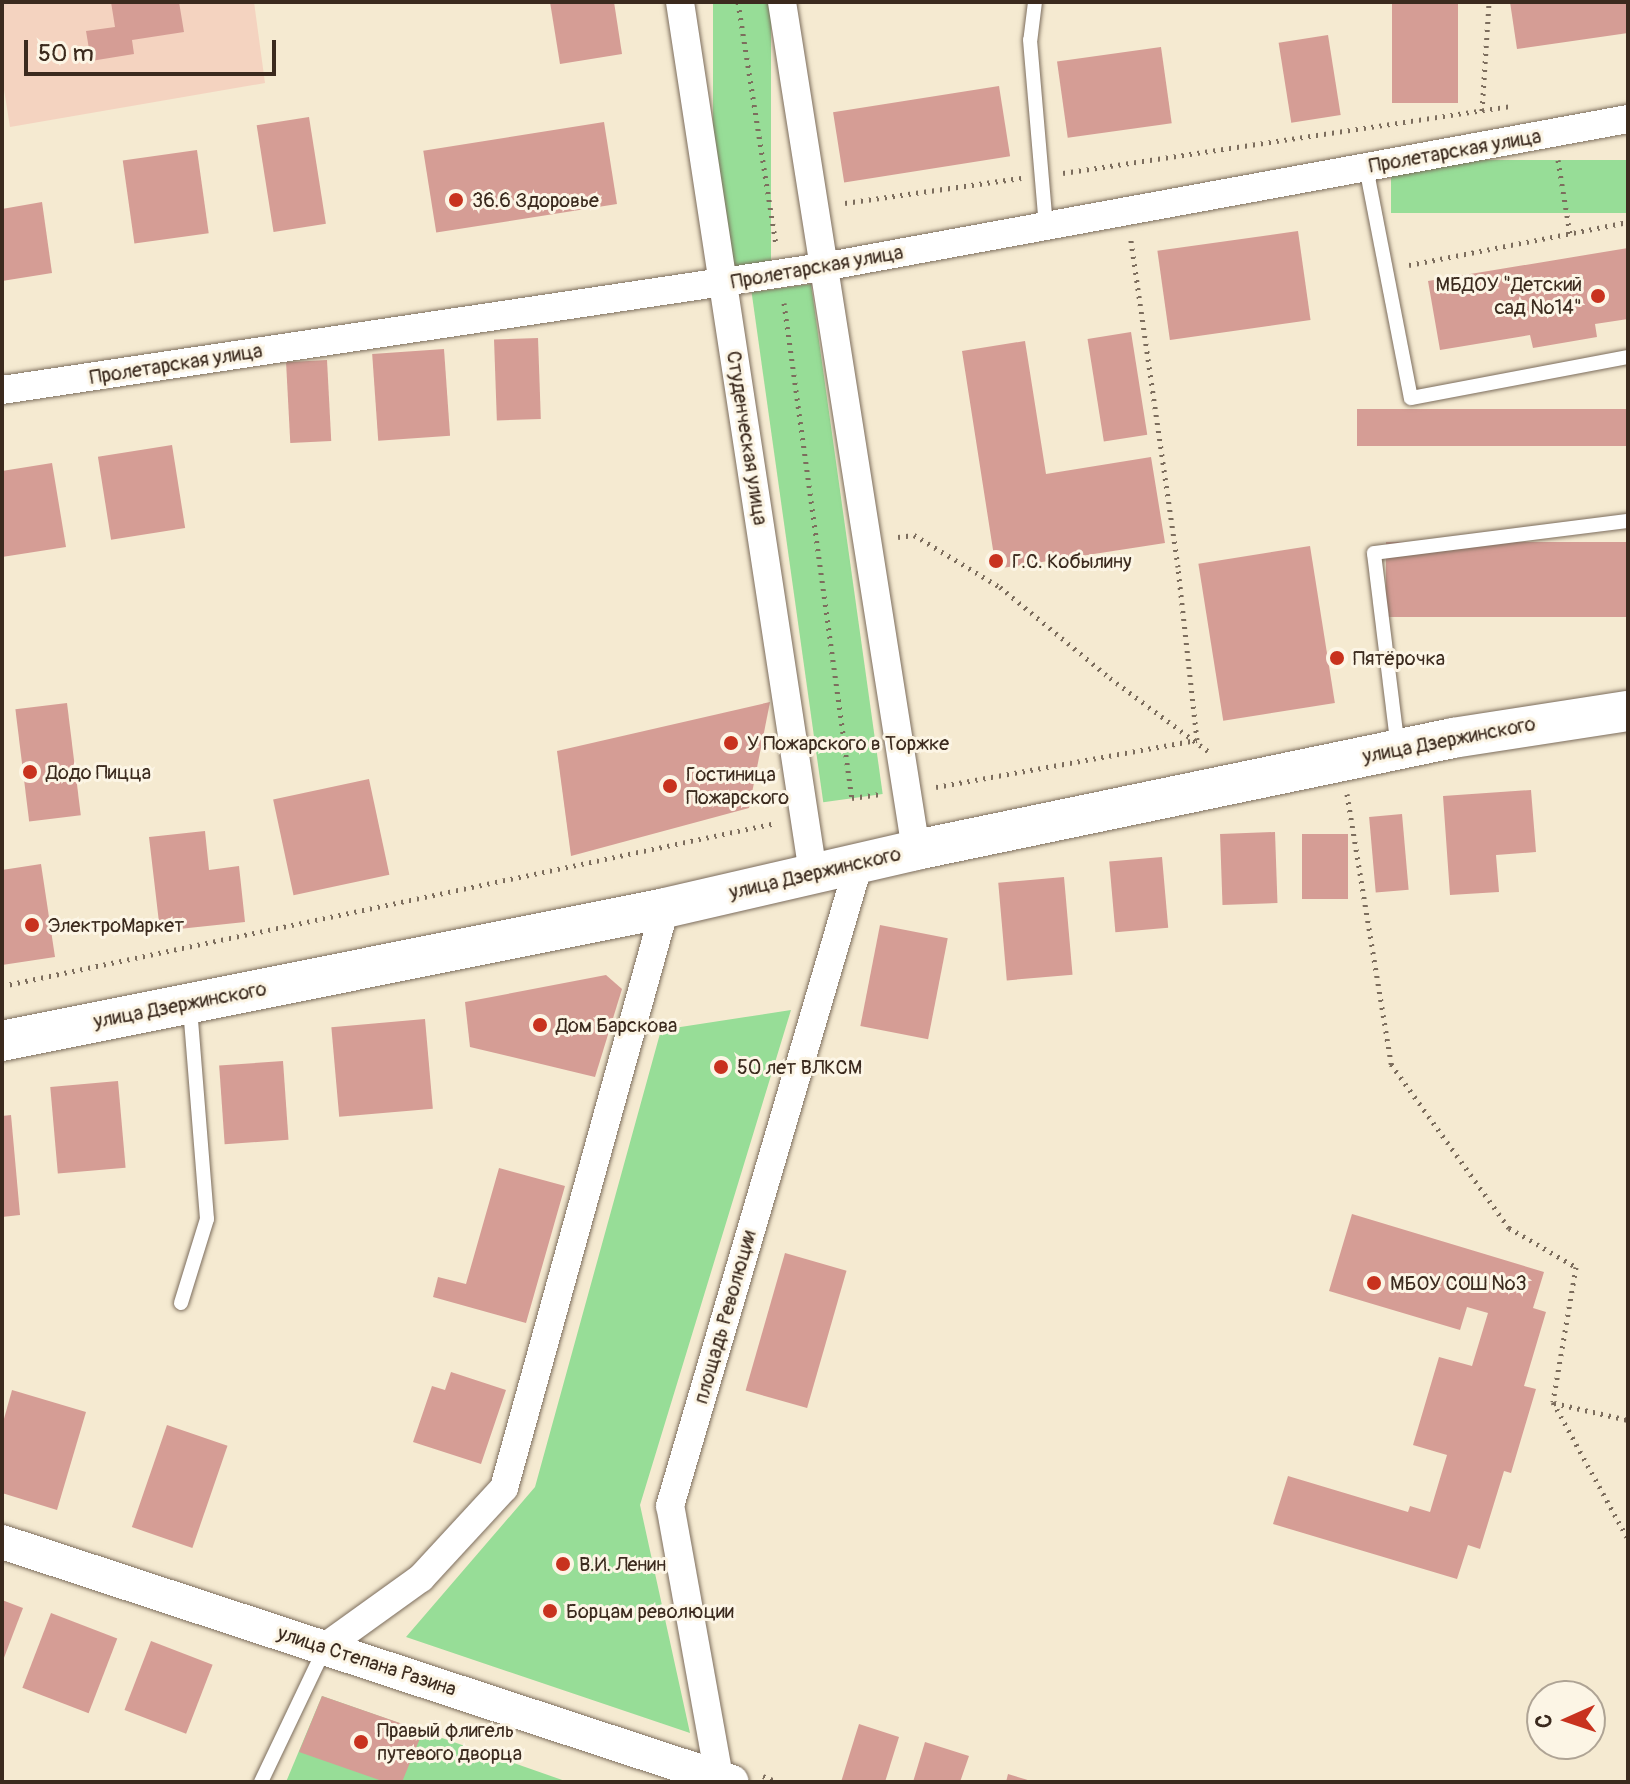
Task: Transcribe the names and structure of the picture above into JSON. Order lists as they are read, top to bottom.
{
  "streets": {
    "main road": ["улица Дзержинского"],
    "street": [
      "Пролетарская улица",
      "Студенческая улица",
      "площадь Революции",
      "улица Степана Разина"
    ]
  },
  "crossings": [
    ["Пролетарская улица", "Студенческая улица"],
    ["Студенческая улица", "улица Дзержинского"],
    ["улица Дзержинского", "площадь Революции"],
    ["площадь Революции", "улица Степана Разина"]
  ],
  "places": [
    "36.6 Здоровье",
    "МБДОУ \"Детский сад №14\"",
    "Г.С. Кобылину",
    "Пятёрочка",
    "У Пожарского в Торжке",
    "Додо Пицца",
    "Гостиница Пожарского",
    "ЭлектроМаркет",
    "Дом Барскова",
    "50 лет ВЛКСМ",
    "МБОУ СОШ №3",
    "В.И. Ленин",
    "Борцам революции",
    "Правый флигель путевого дворца"
  ],
  "scale_bar": "50 m",
  "north": "left"
}
